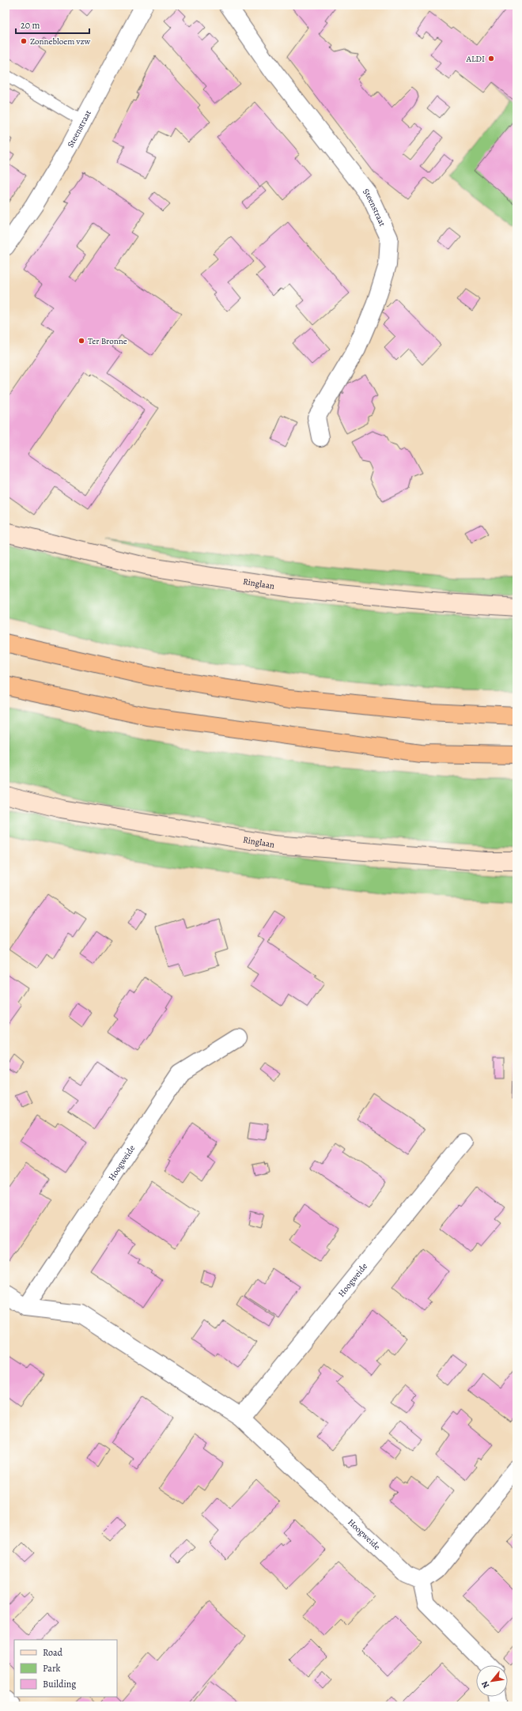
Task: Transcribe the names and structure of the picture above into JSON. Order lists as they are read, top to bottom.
{
  "streets": {
    "main road": ["Ringlaan"],
    "street": ["Steenstraat", "Hoogweide"]
  },
  "places": ["Zonnebloem vzw", "ALDI", "Ter Bronne"],
  "legend": ["Road", "Park", "Building"],
  "scale_bar": "20 m",
  "north": "bottom left"
}
